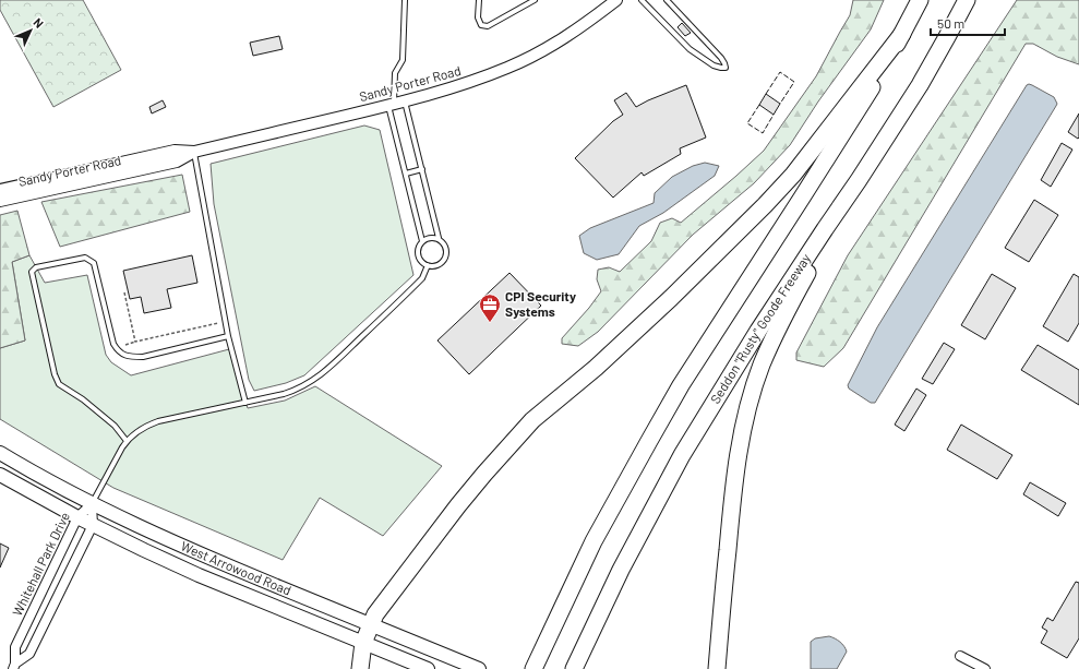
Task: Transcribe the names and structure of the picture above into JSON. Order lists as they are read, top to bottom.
{
  "streets": {
    "highway": ["Seddon \"Rusty\" Goode Freeway"],
    "main road": ["West Arrowood Road"],
    "street": ["Sandy Porter Road", "Whitehall Park Drive"]
  },
  "crossings": [
    ["Whitehall Park Drive", "West Arrowood Road"]
  ],
  "places": {
    "office": ["CPI Security Systems"]
  },
  "scale_bar": "50 m",
  "north": "top right"
}
